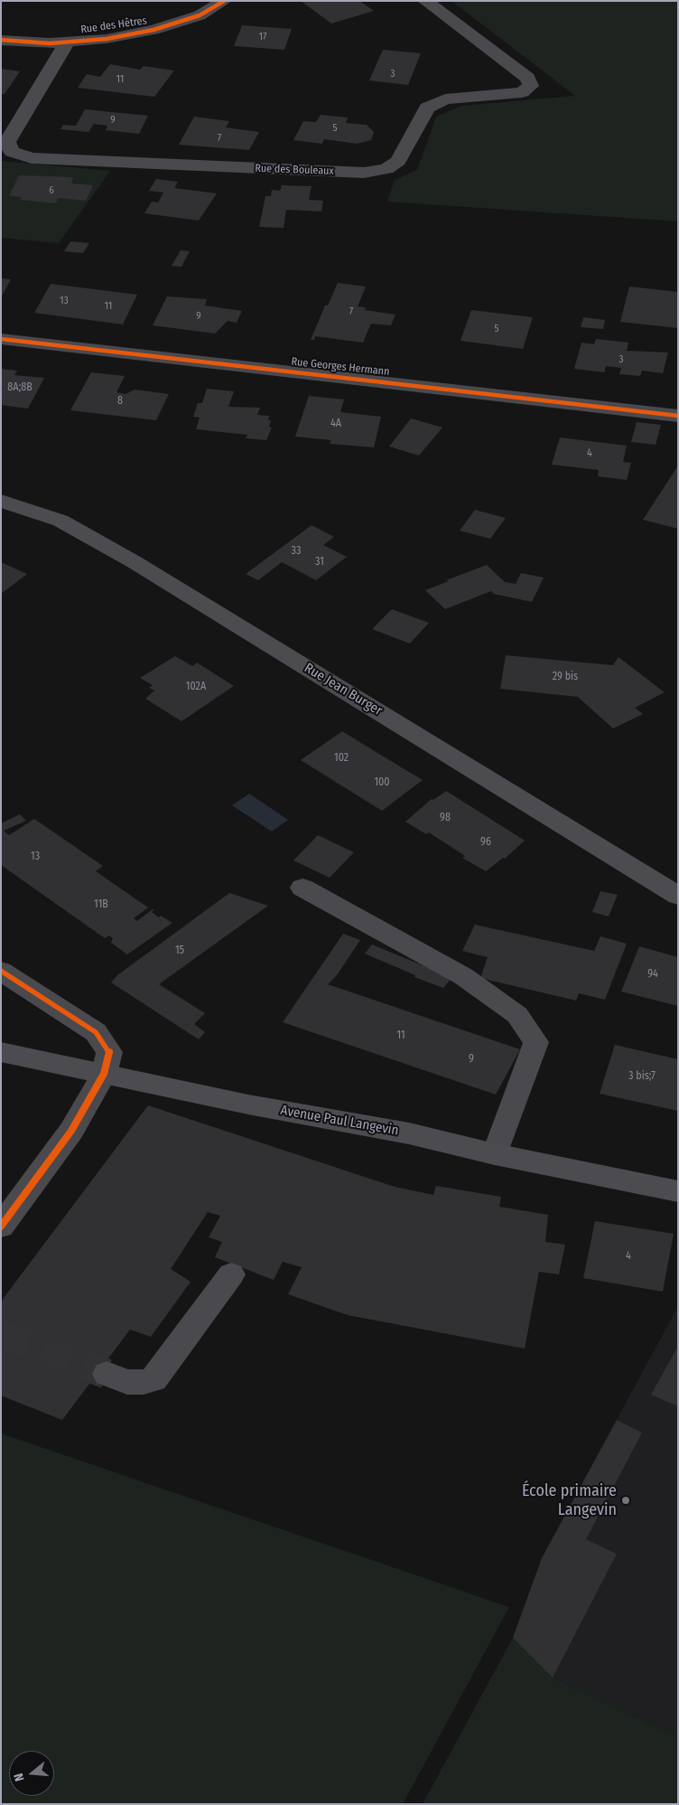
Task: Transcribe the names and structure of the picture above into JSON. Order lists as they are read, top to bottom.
{
  "streets": {
    "main road": ["Rue Jean Burger", "Avenue Paul Langevin"],
    "street": ["Rue des Hêtres", "Rue des Bouleaux", "Rue Georges Hermann"]
  },
  "crossings": [
    ["Rue des Hêtres", "Rue des Bouleaux"]
  ],
  "places": ["École primaire Langevin"],
  "house_numbers": [
    "17",
    "3",
    "11",
    "9",
    "5",
    "7",
    "6",
    "13",
    "11",
    "7",
    "9",
    "5",
    "3",
    "8A;8B",
    "8",
    "4A",
    "4",
    "33",
    "31",
    "29 bis",
    "102A",
    "102",
    "100",
    "98",
    "96",
    "13",
    "11B",
    "15",
    "94",
    "11",
    "9",
    "3 bis;7",
    "4"
  ],
  "north": "left"
}
